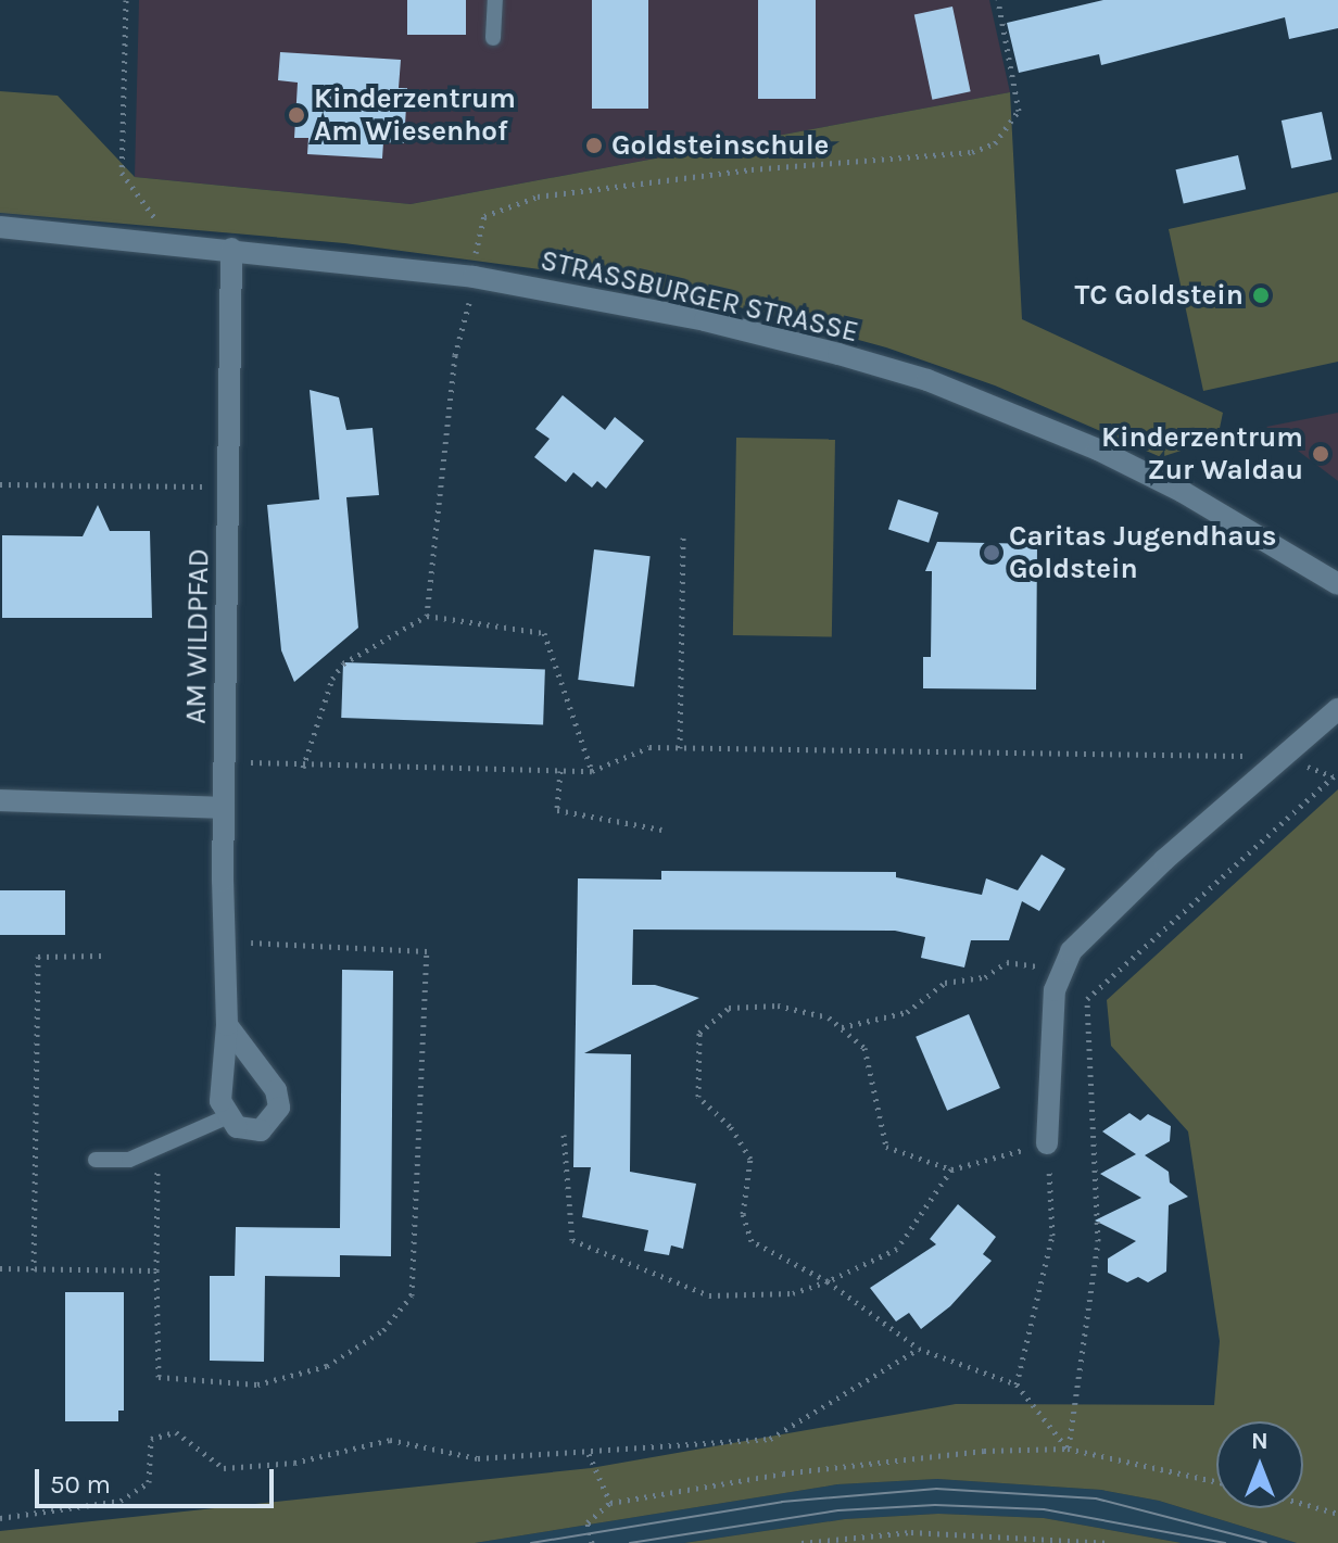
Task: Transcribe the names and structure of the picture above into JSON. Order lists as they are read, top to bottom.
{
  "streets": {
    "street": ["STRASSBURGER STRASSE", "AM WILDPFAD"]
  },
  "crossings": [
    ["STRASSBURGER STRASSE", "AM WILDPFAD"]
  ],
  "places": [
    "Kinderzentrum Am Wiesenhof",
    "Goldsteinschule",
    "TC Goldstein",
    "Kinderzentrum Zur Waldau",
    "Caritas Jugendhaus Goldstein"
  ],
  "scale_bar": "50 m",
  "north": "top"
}
